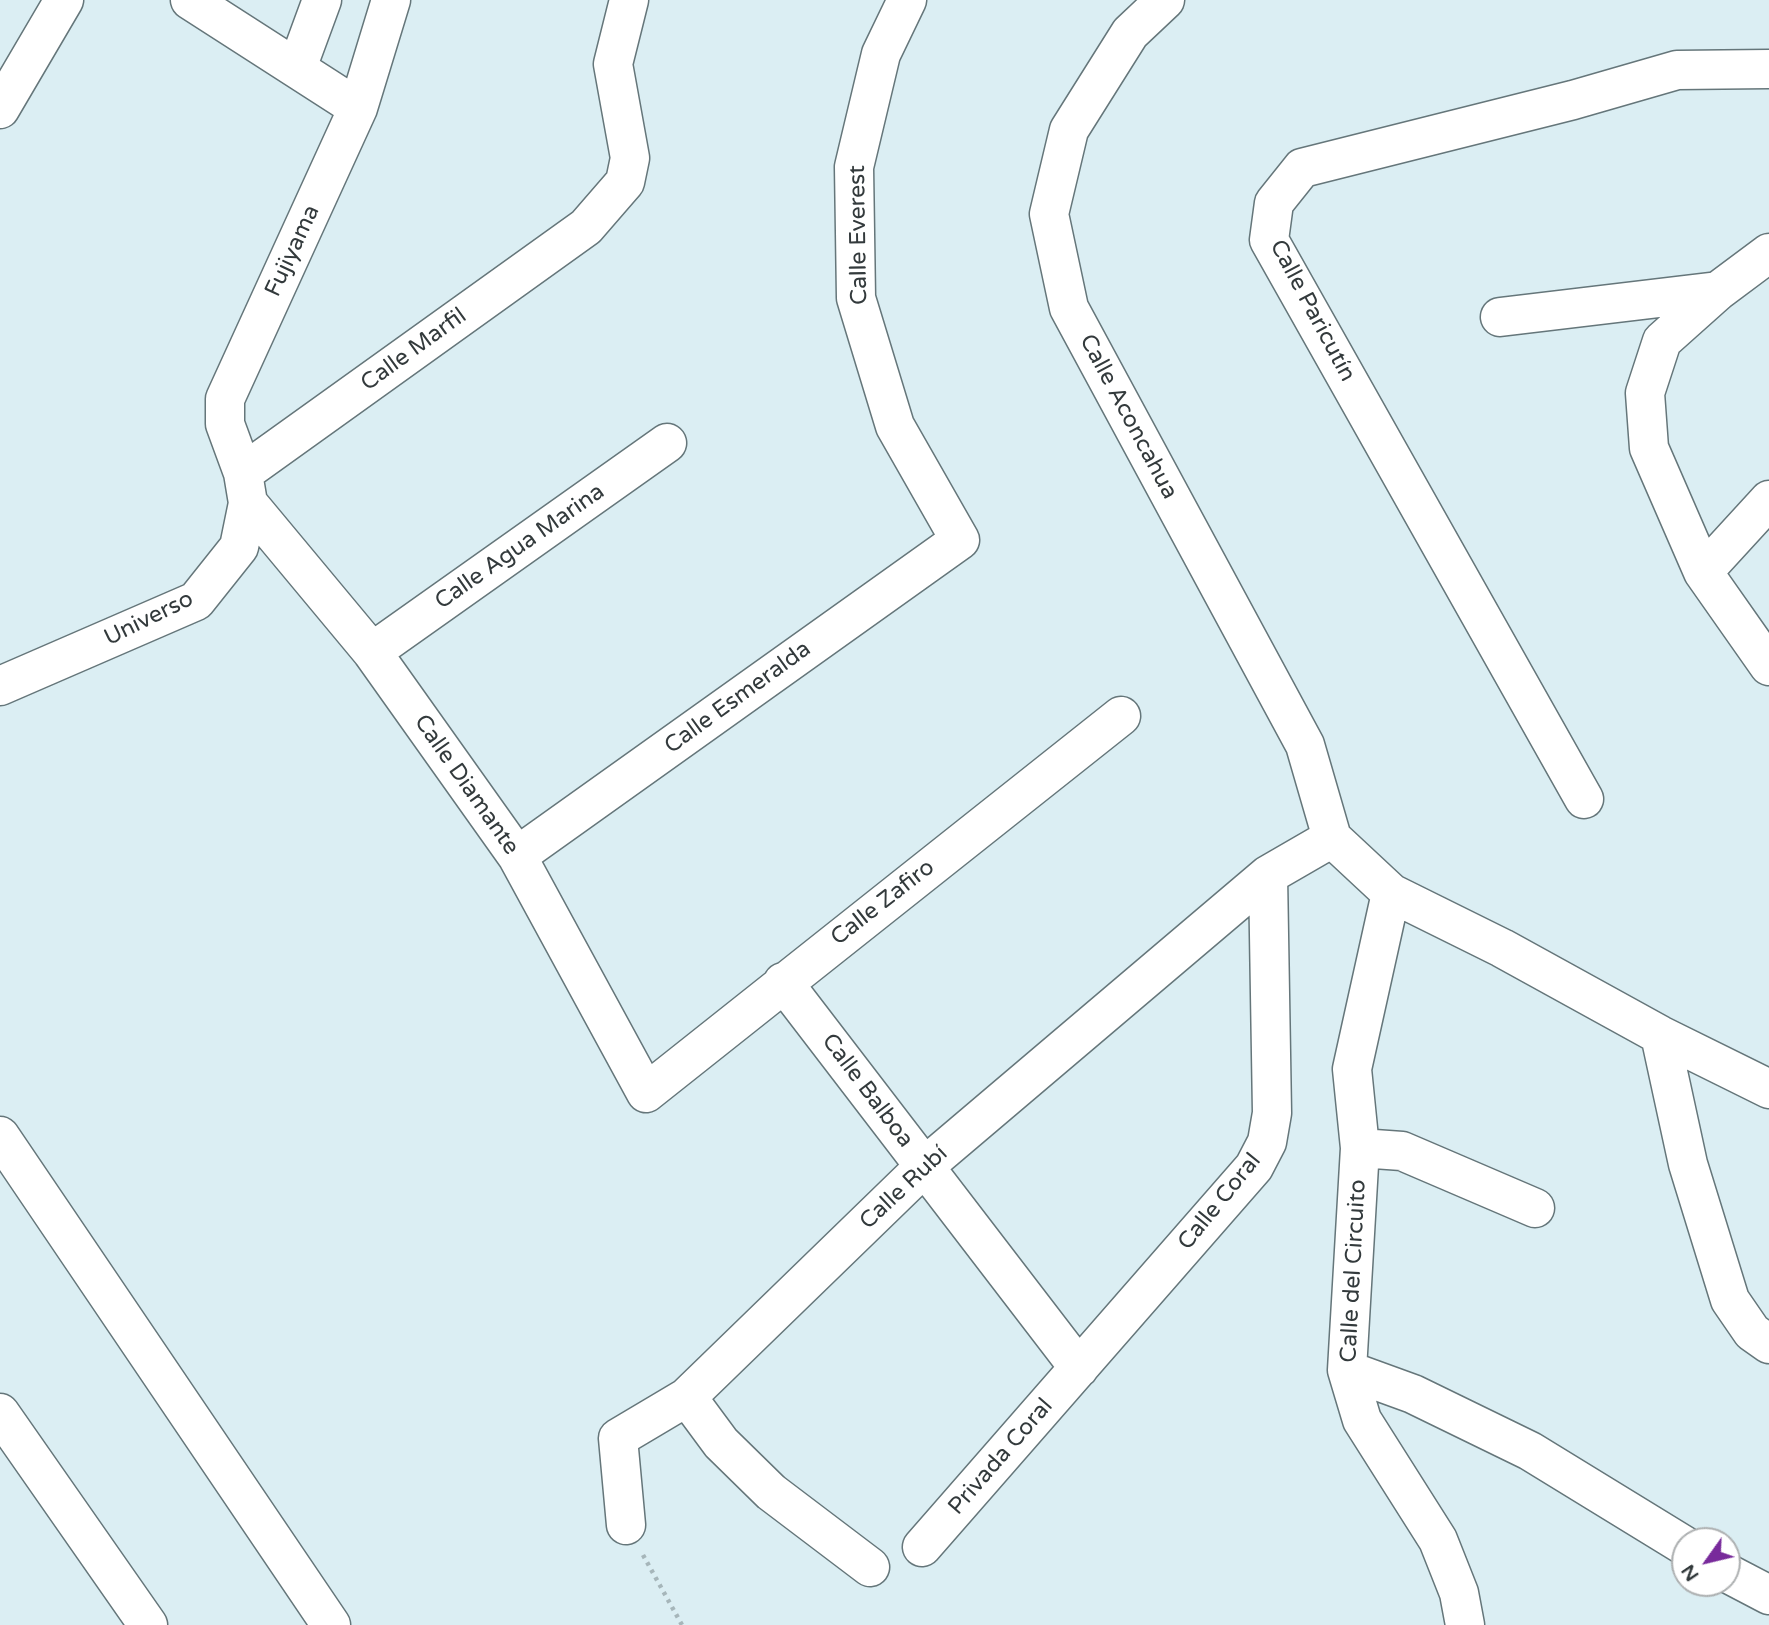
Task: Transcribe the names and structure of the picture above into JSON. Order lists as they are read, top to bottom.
{
  "streets": {
    "street": [
      "Calle Everest",
      "Fujiyama",
      "Calle Paricutín",
      "Calle Marfil",
      "Calle Aconcahua",
      "Calle Agua Marina",
      "Universo",
      "Calle Esmeralda",
      "Calle Diamante",
      "Calle Zafiro",
      "Calle Balboa",
      "Calle Rubí",
      "Calle Coral",
      "Calle del Circuito",
      "Privada Coral"
    ]
  },
  "crossings": [
    ["Calle Everest", "Calle Esmeralda"],
    ["Fujiyama", "Calle Marfil"],
    ["Fujiyama", "Universo"],
    ["Fujiyama", "Calle Diamante"],
    ["Calle Marfil", "Universo"],
    ["Calle Marfil", "Calle Diamante"],
    ["Calle Aconcahua", "Calle Rubí"],
    ["Calle Agua Marina", "Calle Diamante"],
    ["Universo", "Calle Diamante"],
    ["Calle Esmeralda", "Calle Diamante"],
    ["Calle Diamante", "Calle Zafiro"],
    ["Calle Zafiro", "Calle Balboa"],
    ["Calle Balboa", "Calle Rubí"],
    ["Calle Balboa", "Calle Coral"],
    ["Calle Balboa", "Privada Coral"],
    ["Calle Rubí", "Calle Coral"],
    ["Calle Coral", "Privada Coral"]
  ],
  "north": "bottom left"
}
